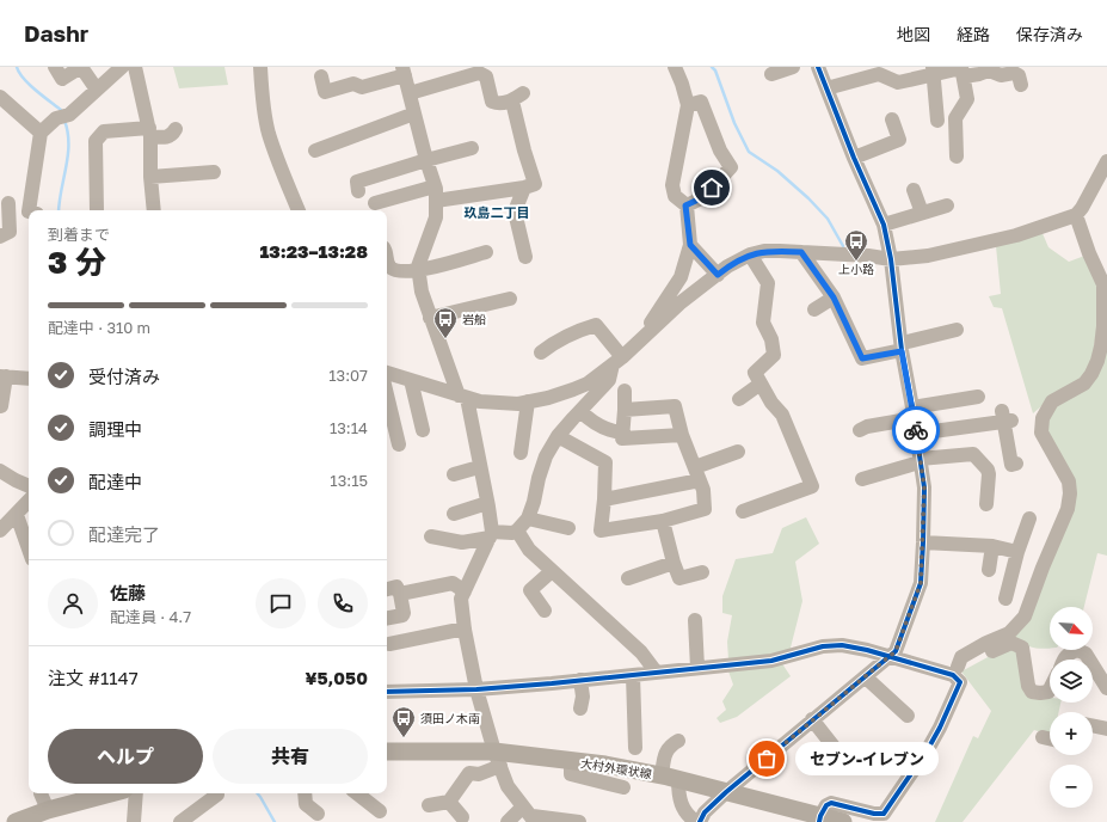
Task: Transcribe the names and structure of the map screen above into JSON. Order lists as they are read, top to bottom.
{
  "streets": {
    "main road": ["大村外環状線"]
  },
  "districts": ["玖島二丁目"],
  "places": {
    "bus stop": ["上小路", "岩船", "須田ノ木南"],
    "other": ["セブン-イレブン"]
  },
  "north": "bottom right",
  "page": {
    "header": "Dashr",
    "nav": ["地図", "経路", "保存済み"],
    "heading": ["3 分", "到着まで", "13:23–13:28"],
    "panel": [
      "佐藤",
      "配達員 · 4.7",
      "注文 #1147",
      "¥5,050"
    ],
    "bar": "配達中 · 310 m",
    "list": [
      ["受付済み", "13:07"],
      ["調理中", "13:14"],
      ["配達中", "13:15"],
      "配達完了"
    ],
    "map_buttons": ["+", "−"],
    "buttons": ["ヘルプ", "共有"],
    "bubble": "セブン-イレブン"
  }
}
